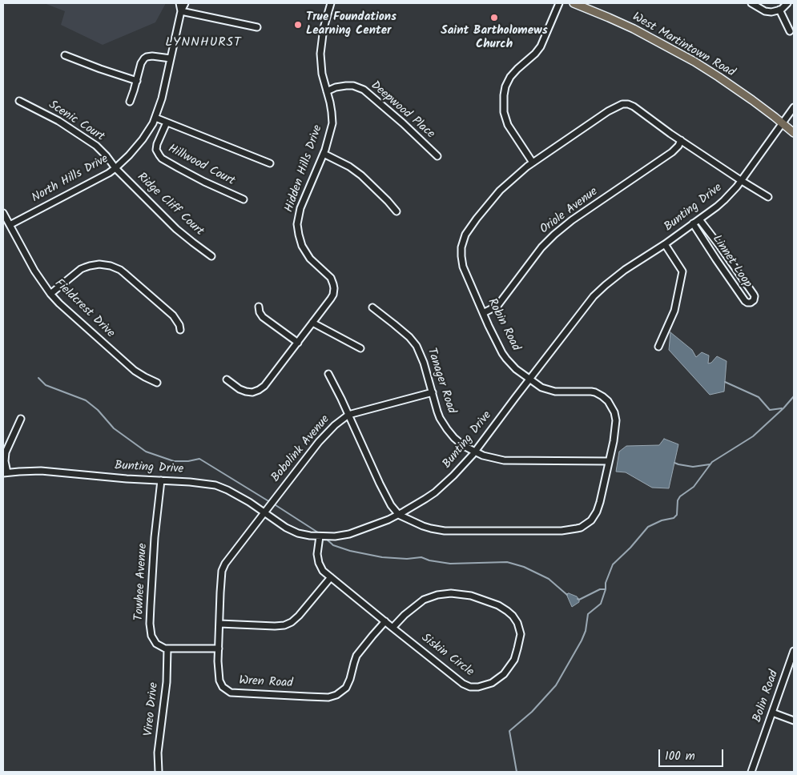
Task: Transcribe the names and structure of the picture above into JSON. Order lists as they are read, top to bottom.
{
  "streets": {
    "main road": ["West Martintown Road"],
    "street": [
      "Deepwood Place",
      "Scenic Court",
      "Hillwood Court",
      "Hidden Hills Drive",
      "North Hills Drive",
      "Ridge Cliff Court",
      "Bunting Drive",
      "Oriole Avenue",
      "Linnet Loop",
      "Fieldcrest Drive",
      "Robin Road",
      "Tanager Road",
      "Bobolink Avenue",
      "Towhee Avenue",
      "Siskin Circle",
      "Wren Road",
      "Bolin Road",
      "Vireo Drive"
    ]
  },
  "crossings": [
    ["West Martintown Road", "Bunting Drive"],
    ["Deepwood Place", "Hidden Hills Drive"],
    ["Scenic Court", "North Hills Drive"],
    ["Scenic Court", "Ridge Cliff Court"],
    ["North Hills Drive", "Ridge Cliff Court"],
    ["North Hills Drive", "Fieldcrest Drive"],
    ["Bunting Drive", "Linnet Loop"],
    ["Bunting Drive", "Robin Road"],
    ["Bunting Drive", "Tanager Road"],
    ["Bunting Drive", "Bobolink Avenue"],
    ["Bunting Drive", "Towhee Avenue"],
    ["Bunting Drive", "Siskin Circle"],
    ["Bunting Drive", "Wren Road"],
    ["Oriole Avenue", "Robin Road"],
    ["Robin Road", "Tanager Road"],
    ["Robin Road", "Bobolink Avenue"],
    ["Tanager Road", "Bobolink Avenue"],
    ["Bobolink Avenue", "Wren Road"],
    ["Towhee Avenue", "Vireo Drive"],
    ["Siskin Circle", "Wren Road"]
  ],
  "districts": ["LYNNHURST"],
  "places": ["Saint Bartholomews Church", "True Foundations Learning Center"],
  "scale_bar": "100 m"
}
